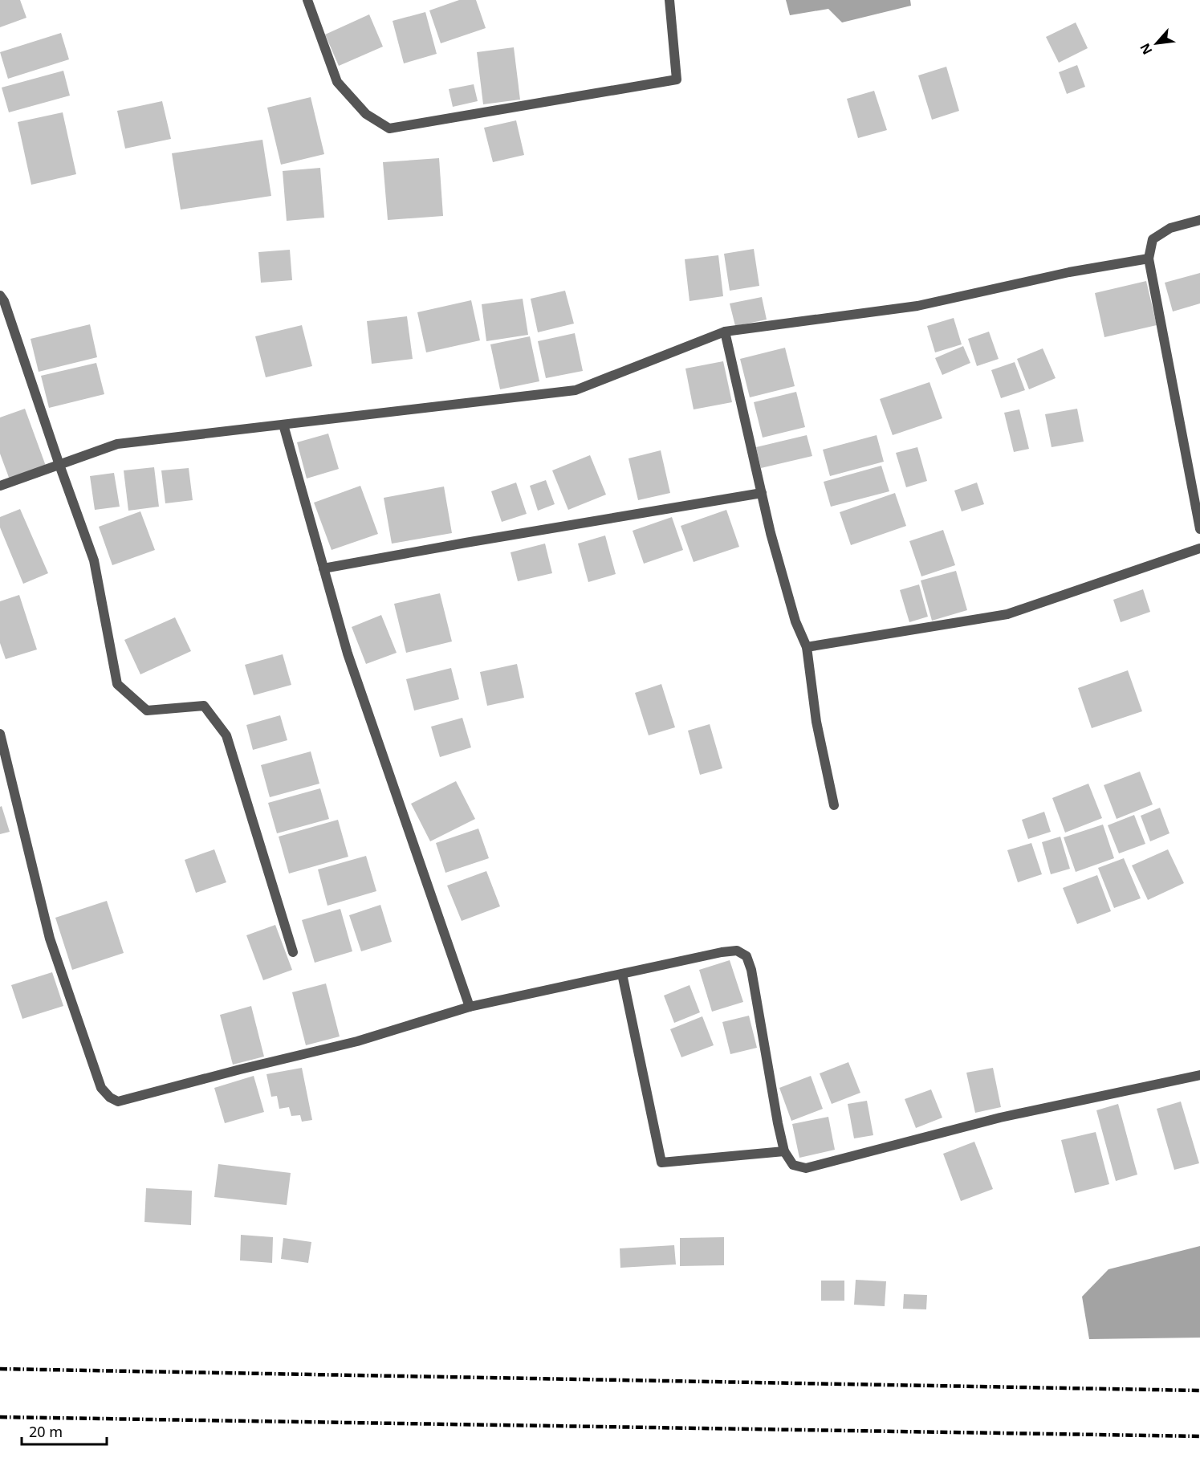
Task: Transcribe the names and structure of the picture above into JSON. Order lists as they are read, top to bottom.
{
  "scale_bar": "20 m",
  "north": "bottom left"
}
